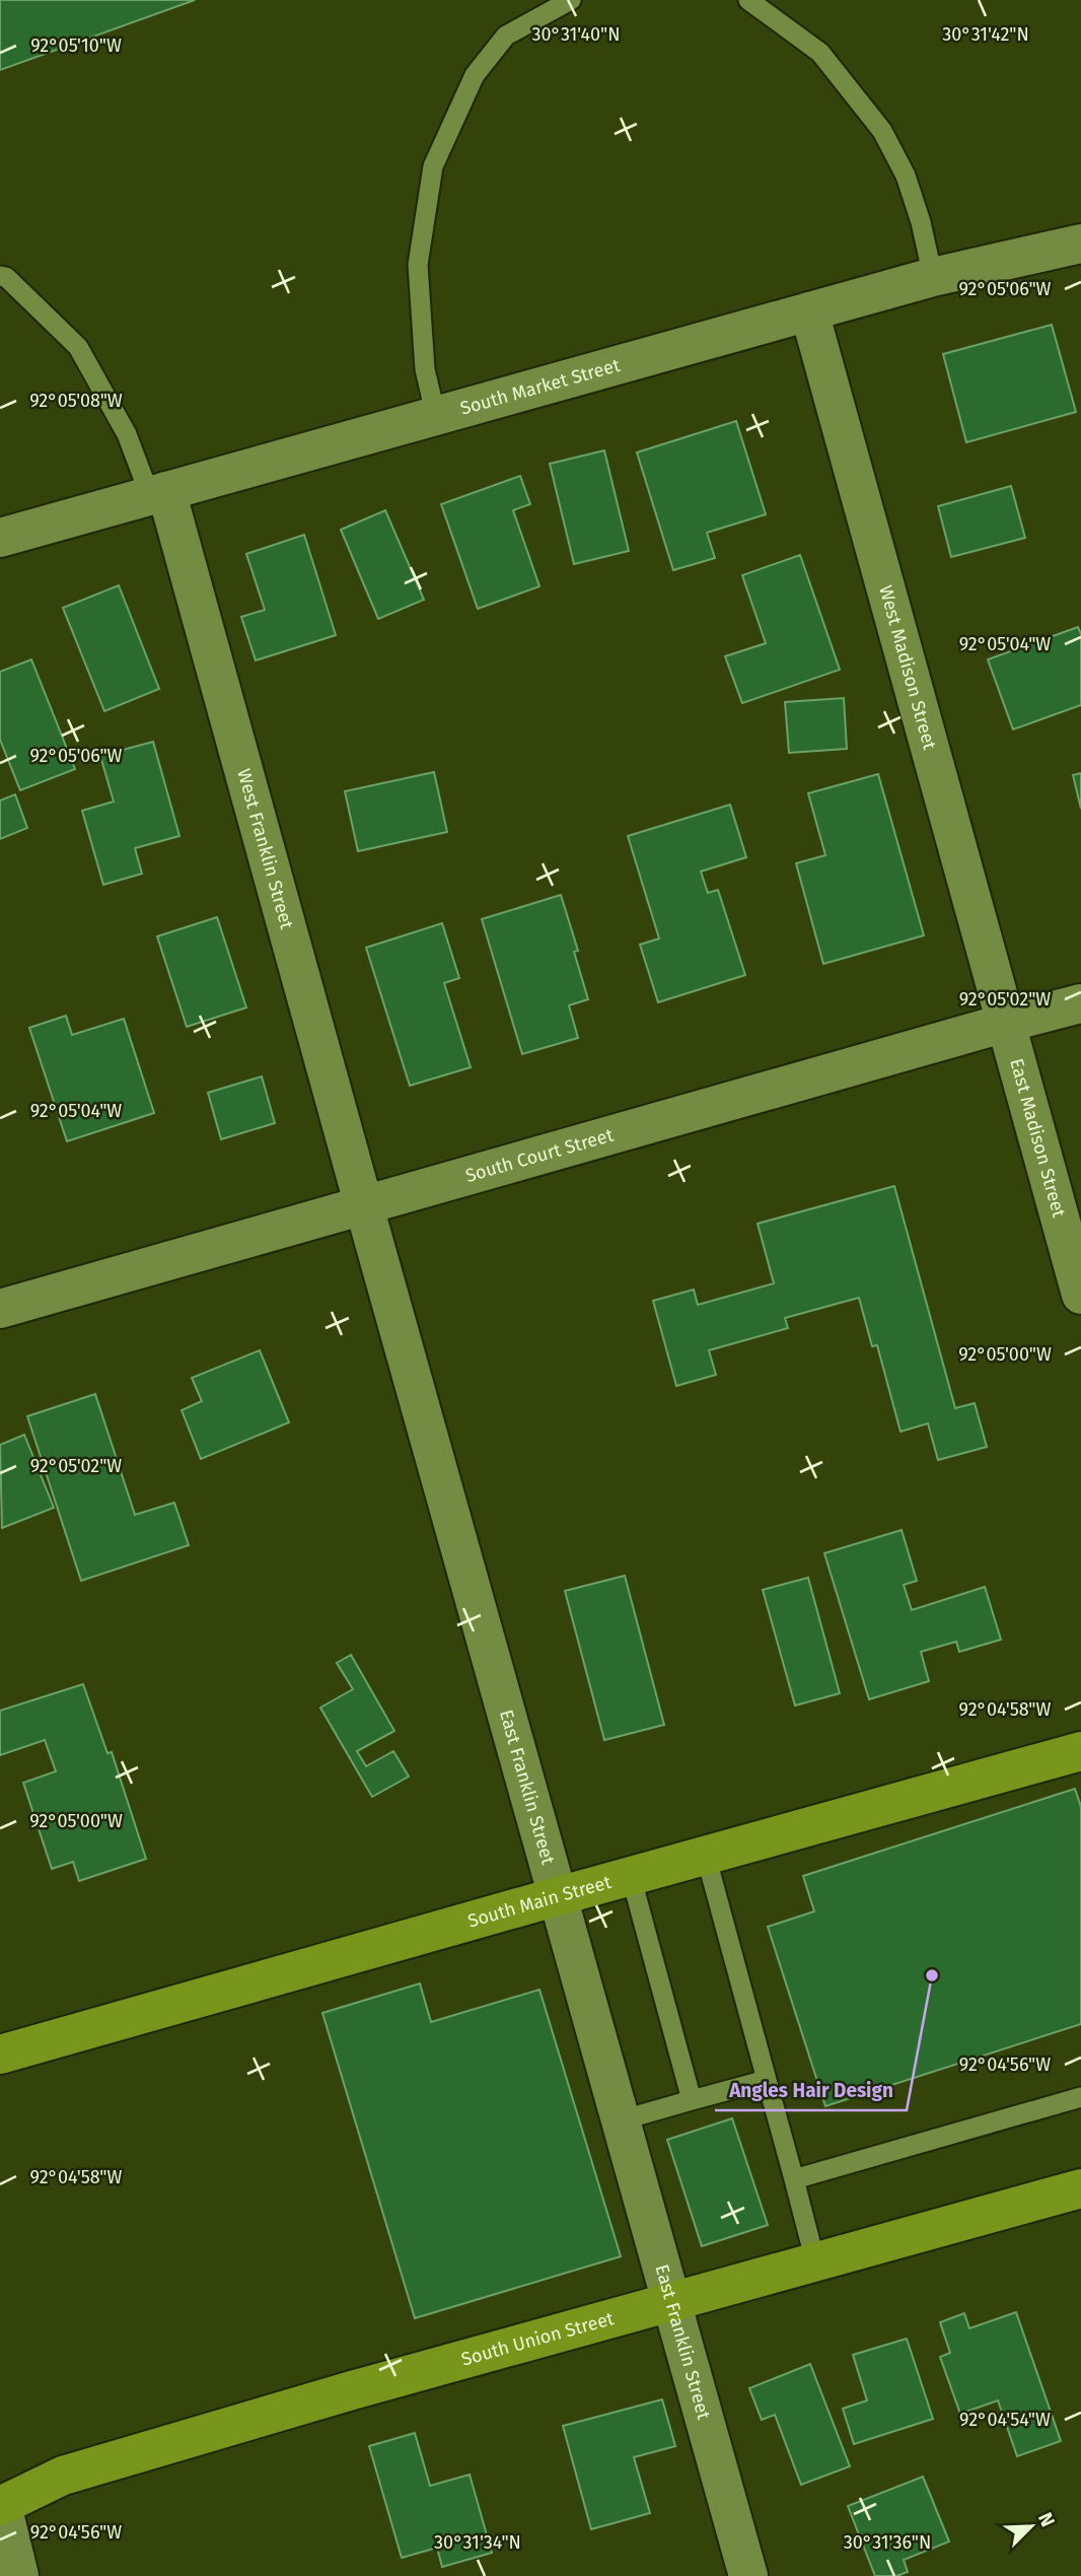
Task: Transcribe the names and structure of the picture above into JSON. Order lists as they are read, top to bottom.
{
  "streets": {
    "main road": ["South Main Street", "South Union Street"],
    "street": [
      "South Market Street",
      "West Madison Street",
      "West Franklin Street",
      "East Madison Street",
      "South Court Street",
      "East Franklin Street"
    ]
  },
  "crossings": [
    ["South Market Street", "West Madison Street"],
    ["South Market Street", "West Franklin Street"],
    ["West Madison Street", "East Madison Street"],
    ["West Madison Street", "South Court Street"],
    ["West Franklin Street", "South Court Street"],
    ["West Franklin Street", "East Franklin Street"],
    ["East Madison Street", "South Court Street"],
    ["South Court Street", "East Franklin Street"],
    ["East Franklin Street", "South Main Street"],
    ["East Franklin Street", "South Union Street"]
  ],
  "places": ["Angles Hair Design"],
  "north": "top right",
  "coordinates": [
    "30°31'40\"N",
    "30°31'42\"N",
    "92°05'10\"W",
    "92°05'06\"W",
    "92°05'08\"W",
    "92°05'04\"W",
    "92°05'02\"W",
    "92°05'00\"W",
    "92°04'58\"W",
    "92°04'56\"W",
    "92°04'54\"W",
    "30°31'34\"N",
    "30°31'36\"N"
  ]
}
